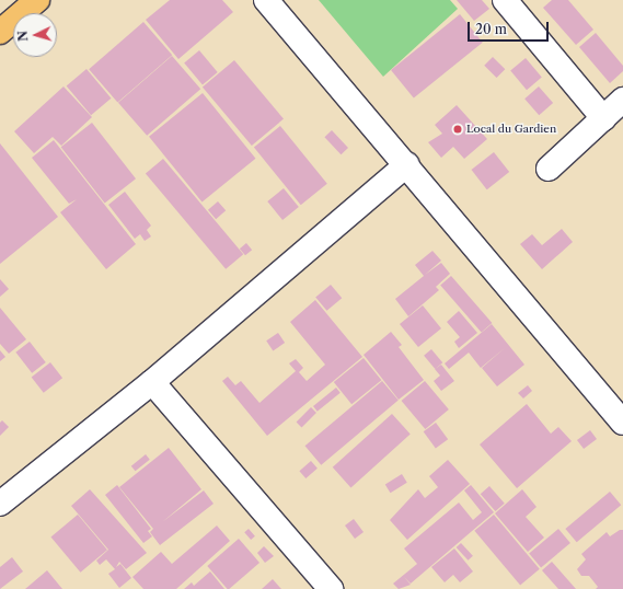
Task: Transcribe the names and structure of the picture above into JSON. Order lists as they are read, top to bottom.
{
  "places": ["Local du Gardien"],
  "scale_bar": "20 m",
  "north": "left"
}
